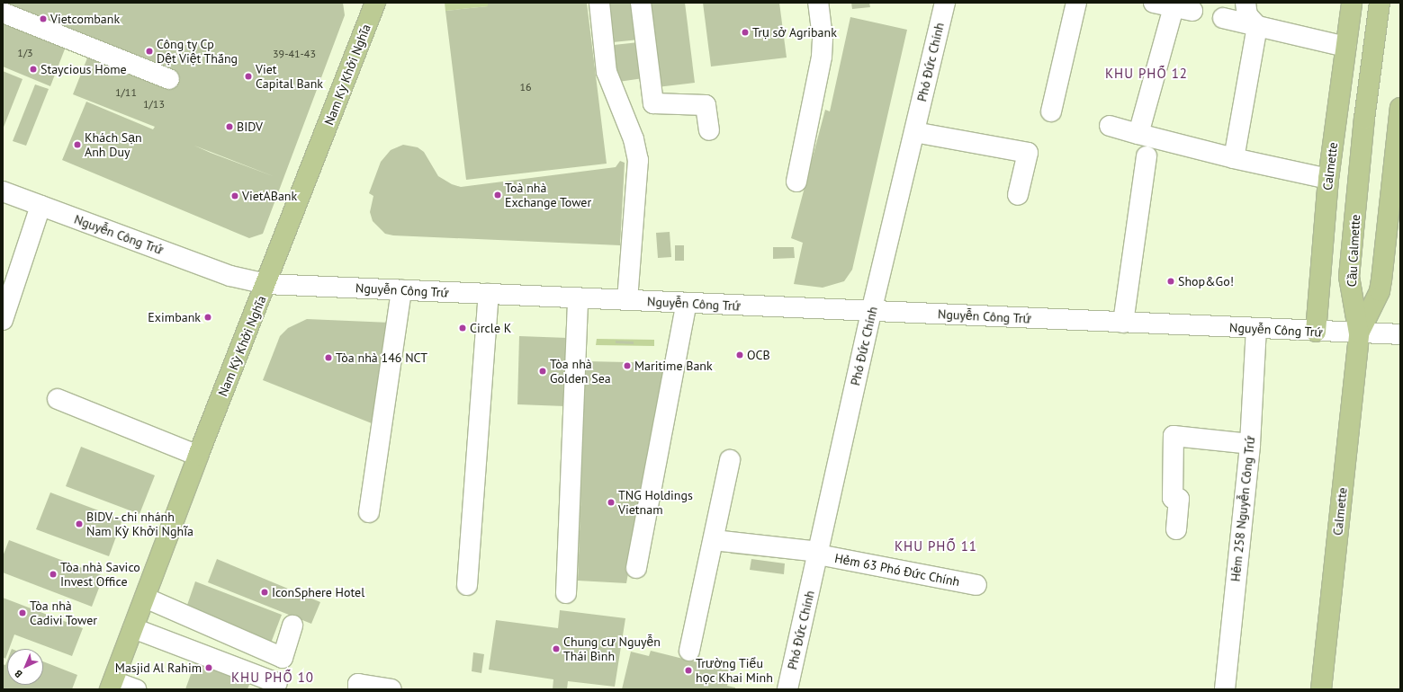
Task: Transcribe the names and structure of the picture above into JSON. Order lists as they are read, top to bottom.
{
  "streets": {
    "main road": ["Nam Kỳ Khởi Nghĩa", "Calmette", "Cầu Calmette"],
    "street": [
      "Phó Đức Chính",
      "Nguyễn Công Trứ",
      "Hẻm 258 Nguyễn Công Trứ",
      "Hẻm 63 Phó Đức Chính"
    ]
  },
  "crossings": [
    ["Phó Đức Chính", "Nguyễn Công Trứ"],
    ["Phó Đức Chính", "Hẻm 63 Phó Đức Chính"],
    ["Nam Kỳ Khởi Nghĩa", "Nguyễn Công Trứ"],
    ["Calmette", "Nguyễn Công Trứ"],
    ["Calmette", "Cầu Calmette"],
    ["Nguyễn Công Trứ", "Cầu Calmette"],
    ["Nguyễn Công Trứ", "Hẻm 258 Nguyễn Công Trứ"]
  ],
  "districts": ["KHU PHỐ 12", "KHU PHỐ 11", "KHU PHỐ 10"],
  "places": [
    "Vietcombank",
    "Trụ sở Agribank",
    "Công ty Cp Dệt Việt Thắng",
    "Staycious Home",
    "Viet Capital Bank",
    "BIDV",
    "Khách Sạn Anh Duy",
    "Toà nhà Exchange Tower",
    "VietABank",
    "Shop&Go!",
    "Eximbank",
    "Circle K",
    "OCB",
    "Tòa nhà 146 NCT",
    "Maritime Bank",
    "Tòa nhà Golden Sea",
    "TNG Holdings Vietnam",
    "BIDV - chi nhánh Nam Kỳ Khởi Nghĩa",
    "Tòa nhà Savico Invest Office",
    "IconSphere Hotel",
    "Tòa nhà Cadivi Tower",
    "Chung cư Nguyễn Thái Bình",
    "Masjid Al Rahim",
    "Trường Tiểu học Khai Minh"
  ],
  "house_numbers": [
    "1/3",
    "39-41-43",
    "16",
    "1/11",
    "1/13"
  ],
  "north": "bottom left"
}
